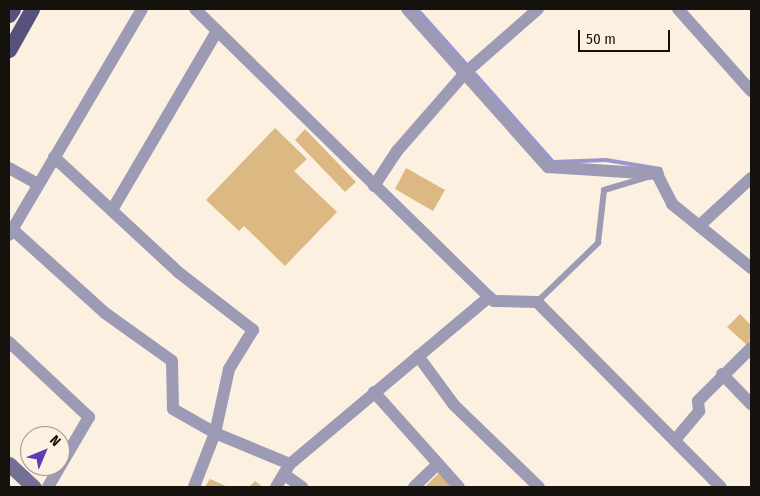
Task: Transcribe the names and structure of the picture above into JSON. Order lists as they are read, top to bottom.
{
  "scale_bar": "50 m",
  "north": "top right"
}
